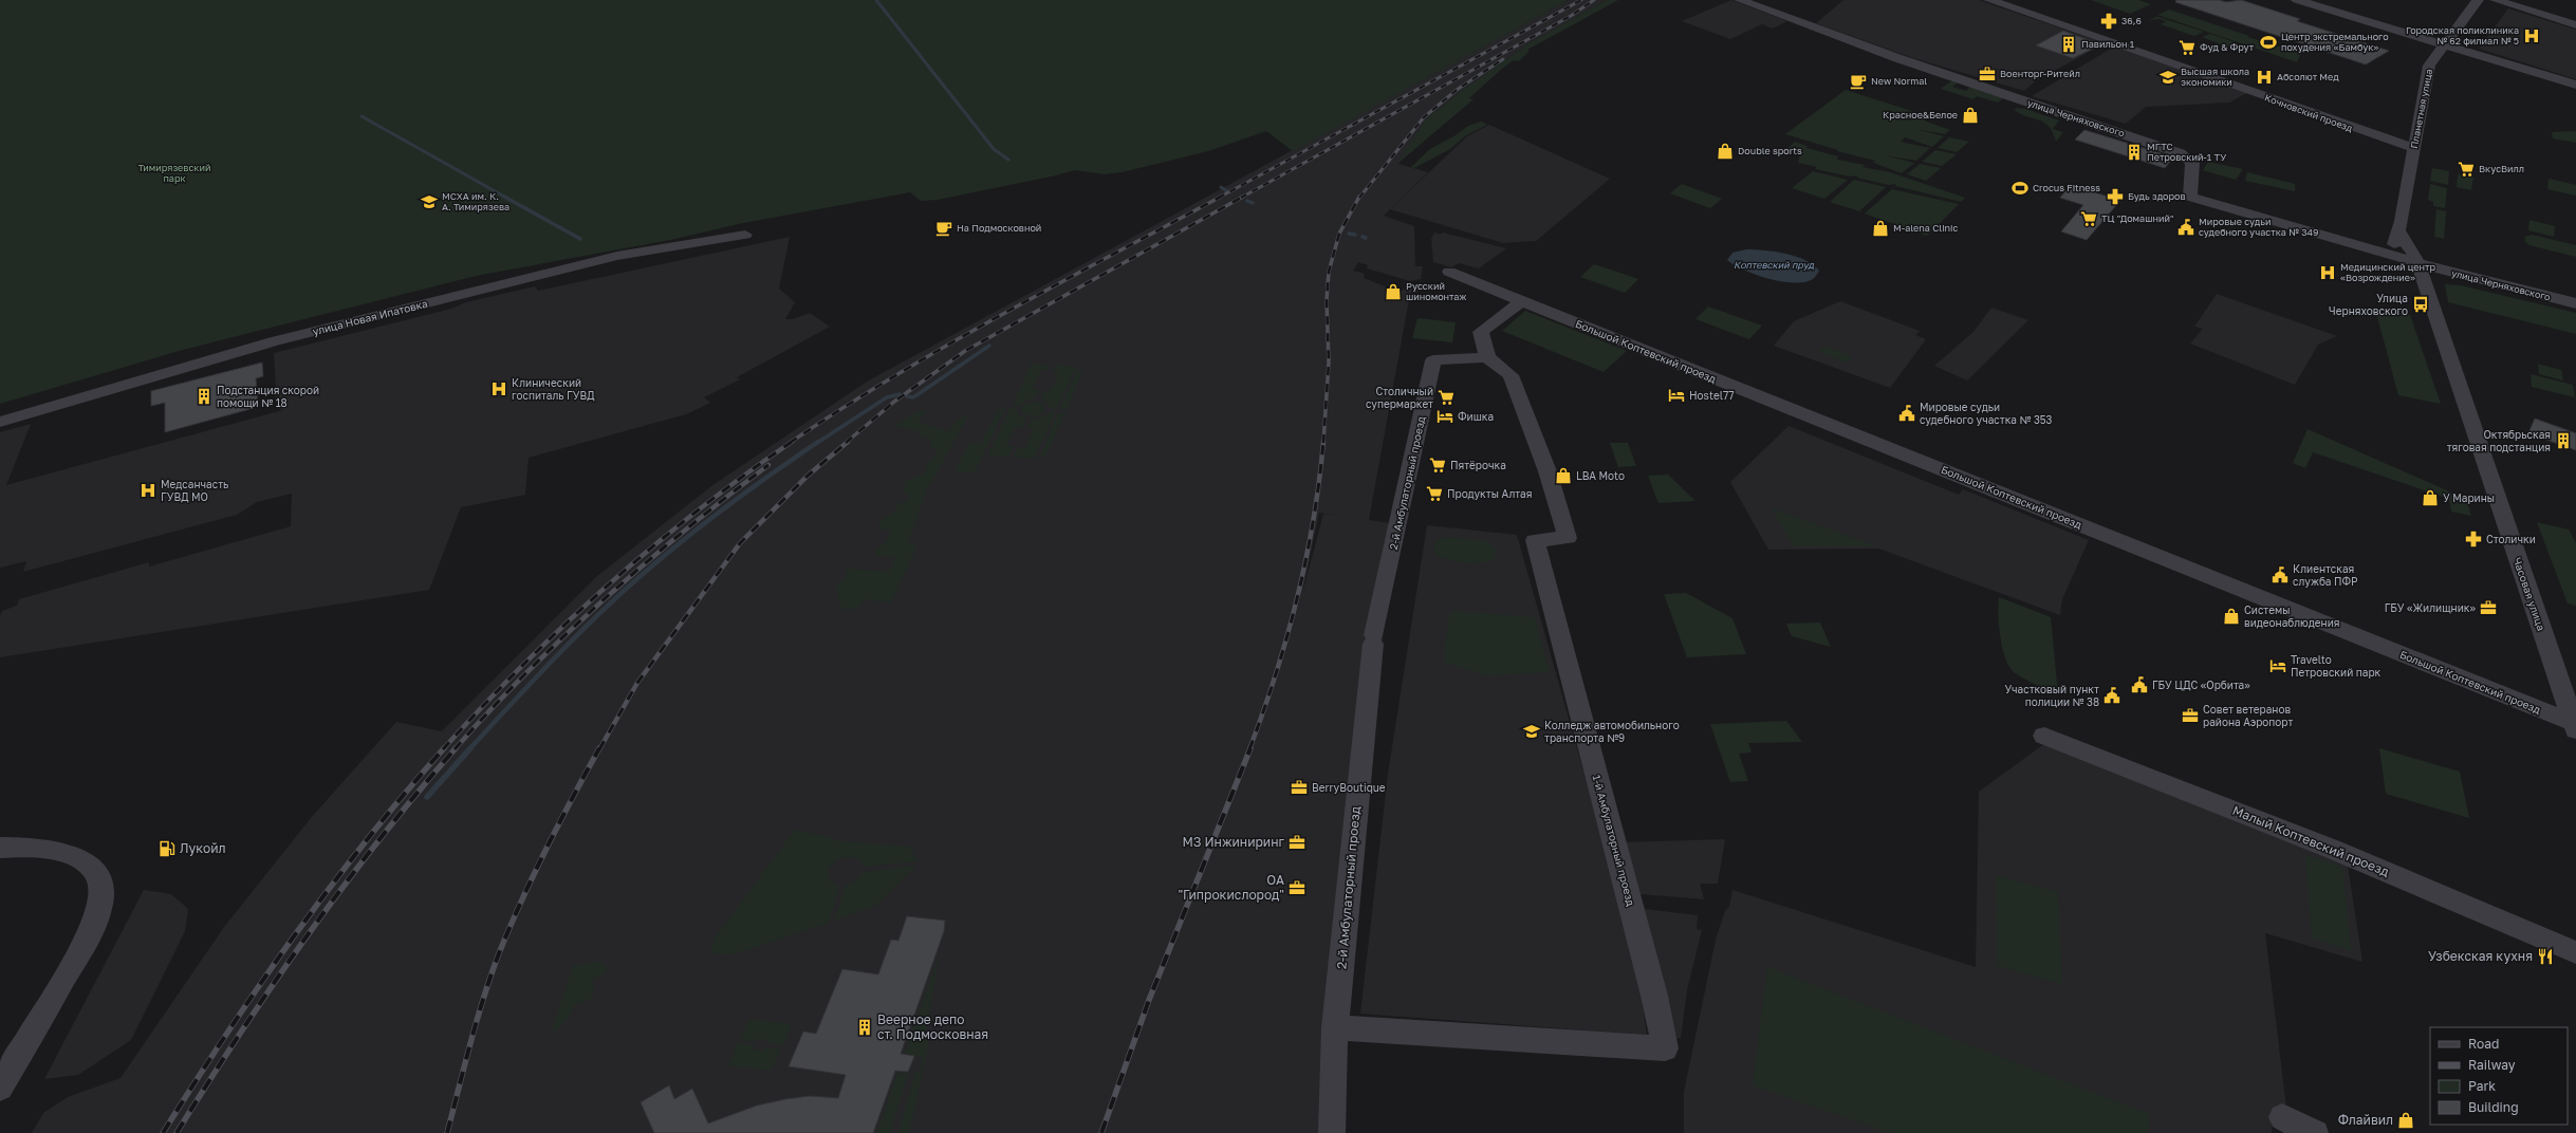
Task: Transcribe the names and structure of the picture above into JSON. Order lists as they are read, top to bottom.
{
  "streets": {
    "street": [
      "Планетная улица",
      "Кочновский проезд",
      "улица Черняховского",
      "улица Новая Ипатовка",
      "Большой Коптевский проезд",
      "2-й Амбулаторный проезд",
      "Часовая улица",
      "1-й Амбулаторный проезд",
      "Малый Коптевский проезд"
    ]
  },
  "crossings": [
    ["Планетная улица", "Кочновский проезд"],
    ["Планетная улица", "улица Черняховского"],
    ["улица Черняховского", "Часовая улица"],
    ["Большой Коптевский проезд", "Часовая улица"],
    ["2-й Амбулаторный проезд", "1-й Амбулаторный проезд"]
  ],
  "water": ["Коптевский пруд"],
  "parks": ["Тимирязевский парк"],
  "places": {
    "pharmacy": ["36,6", "Будь здоров", "Столички"],
    "hospital": [
      "Городская поликлиника № 62 филиал № 5",
      "Абсолют Мед",
      "Медицинский центр «Возрождение»",
      "Клинический госпиталь ГУВД",
      "Медсанчасть ГУВД МО"
    ],
    "sports": ["Центр экстремального похудения «Бамбук»", "Crocus Fitness"],
    "building": [
      "Павильон 1",
      "МГТС Петровский-1 ТУ",
      "Подстанция скорой помощи № 18",
      "Октябрьская тяговая подстанция",
      "Веерное депо ст. Подмосковная"
    ],
    "supermarket": [
      "Фуд & Фрут",
      "ВкусВилл",
      "ТЦ \"Домашний\"",
      "Столичный супермаркет",
      "Пятёрочка",
      "Продукты Алтая"
    ],
    "office": [
      "Военторг-Ритейл",
      "ГБУ «Жилищник»",
      "Совет ветеранов района Аэропорт",
      "BerryBoutique",
      "МЗ Инжиниринг",
      "ОА \"Гипрокислород\""
    ],
    "school or university": ["Высшая школа экономики", "МСХА им. К. А. Тимирязева", "Колледж автомобильного транспорта №9"],
    "cafe": ["New Normal", "На Подмосковной"],
    "shop": [
      "Красное&Белое",
      "Double sports",
      "M-alena Clinic",
      "Русский шиномонтаж",
      "LBA Moto",
      "У Марины",
      "Системы видеонаблюдения",
      "Флайвил"
    ],
    "public building": [
      "Мировые судьи судебного участка № 349",
      "Мировые судьи судебного участка № 353",
      "Клиентская служба ПФР",
      "ГБУ ЦДС «Орбита»",
      "Участковый пункт полиции № 38"
    ],
    "bus stop": ["Улица Черняховского"],
    "hotel": ["Hostel77", "Фишка", "Travelto Петровский парк"],
    "fuel station": ["Лукойл"],
    "restaurant": ["Узбекская кухня"]
  },
  "legend": [
    "Road",
    "Railway",
    "Park",
    "Building"
  ]
}
